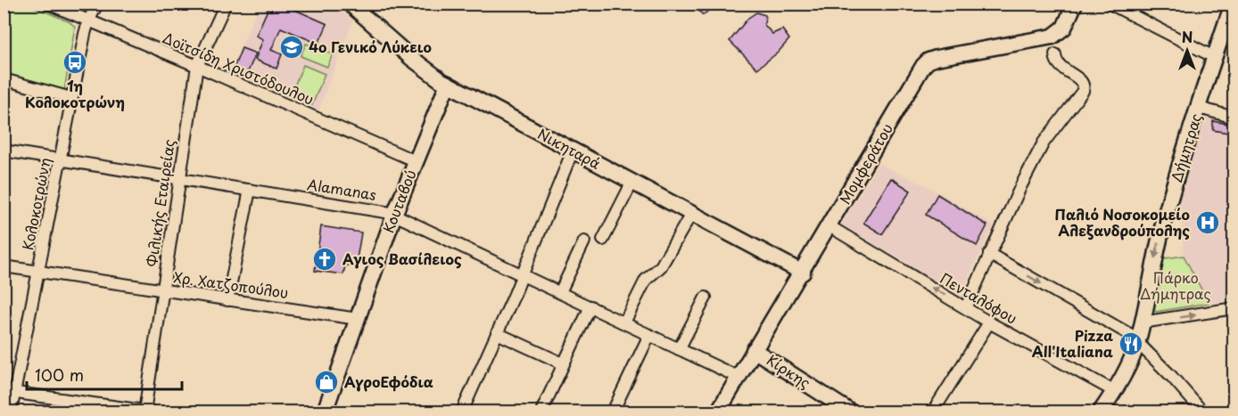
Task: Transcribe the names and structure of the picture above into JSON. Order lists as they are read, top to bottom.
{
  "streets": {
    "street": [
      "Δοϊτσίδη Χριστόδουλου",
      "Δήμητρας",
      "Νικηταρά",
      "Μομφεράτου",
      "Alamanas",
      "Κουταβού",
      "Φιλικής Εταιρείας",
      "Κολοκοτρώνη",
      "Χρ. Χατζοπούλου",
      "Πενταλόφου",
      "Κίρκης"
    ]
  },
  "crossings": [
    ["Δοϊτσίδη Χριστόδουλου", "Κουταβού"],
    ["Δοϊτσίδη Χριστόδουλου", "Φιλικής Εταιρείας"],
    ["Δοϊτσίδη Χριστόδουλου", "Κολοκοτρώνη"],
    ["Δήμητρας", "Πενταλόφου"],
    ["Νικηταρά", "Μομφεράτου"],
    ["Νικηταρά", "Κουταβού"],
    ["Μομφεράτου", "Alamanas"],
    ["Μομφεράτου", "Πενταλόφου"],
    ["Μομφεράτου", "Κίρκης"],
    ["Alamanas", "Κουταβού"],
    ["Alamanas", "Φιλικής Εταιρείας"],
    ["Alamanas", "Κολοκοτρώνη"],
    ["Κουταβού", "Χρ. Χατζοπούλου"],
    ["Φιλικής Εταιρείας", "Χρ. Χατζοπούλου"],
    ["Κολοκοτρώνη", "Χρ. Χατζοπούλου"]
  ],
  "one_way": ["Δήμητρας", "Πενταλόφου"],
  "parks": ["Πάρκο Δήμητρας"],
  "places": {
    "school or university": ["4ο Γενικό Λύκειο"],
    "bus stop": ["1η Κολοκοτρώνη"],
    "hospital": ["Παλιό Νοσοκομείο Αλεξανδρούπολης"],
    "church": ["Αγιος Βασίλειος"],
    "restaurant": ["Pizza All'Italiana"],
    "shop": ["ΑγροΕφόδια"]
  },
  "scale_bar": "100 m",
  "north": "top"
}
